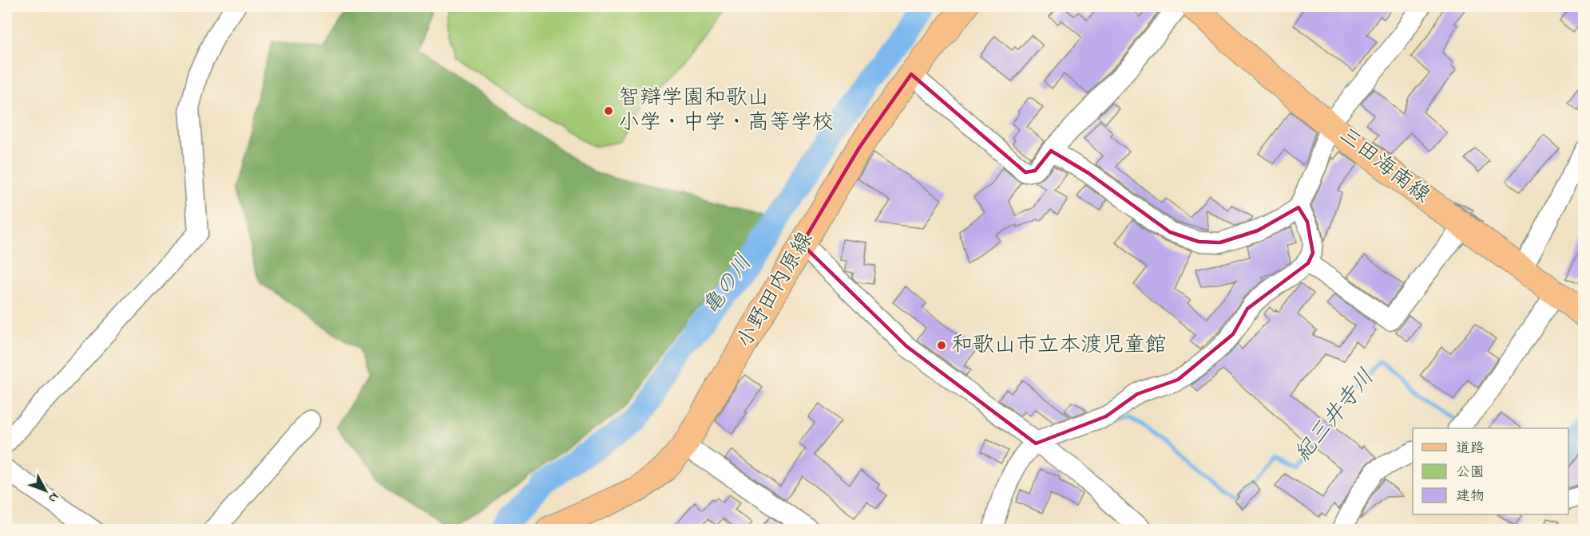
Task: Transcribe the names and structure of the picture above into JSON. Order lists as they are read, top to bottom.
{
  "streets": {
    "main road": ["三田海南線", "小野田内原線"]
  },
  "water": ["亀の川", "紀三井寺川"],
  "places": ["智辯学園和歌山 小学・中学・高等学校", "和歌山市立本渡児童館"],
  "legend": ["道路", "公園", "建物"],
  "north": "bottom right"
}
